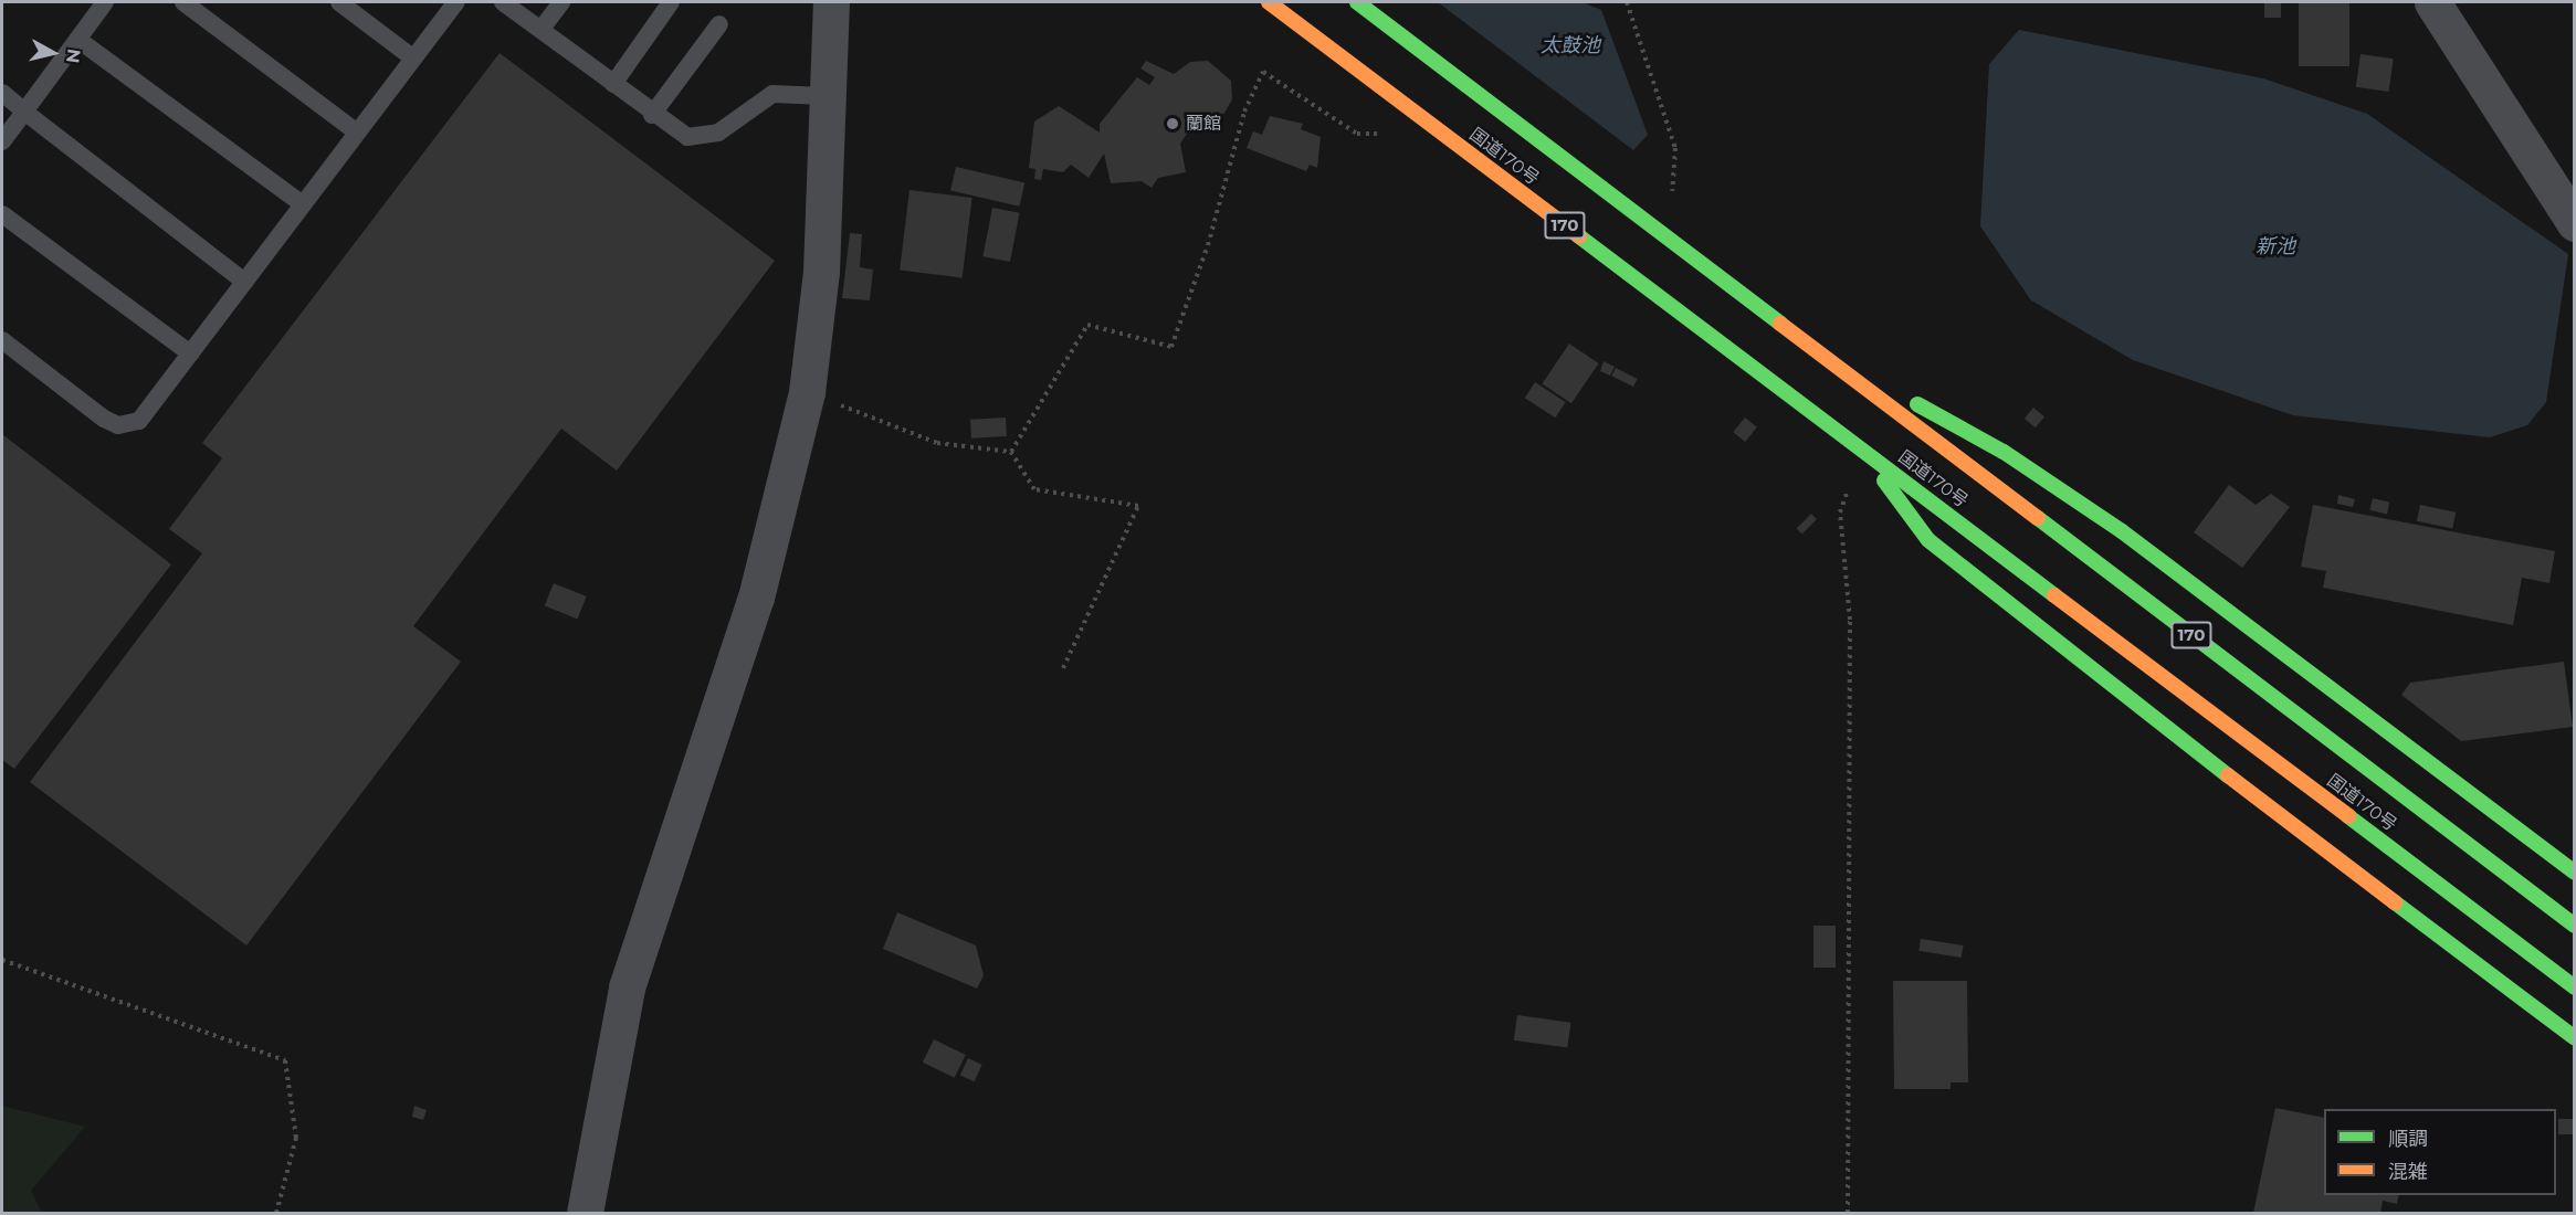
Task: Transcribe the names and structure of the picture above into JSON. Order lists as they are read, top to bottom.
{
  "streets": {
    "highway": ["国道170号", "170"]
  },
  "water": ["太鼓池", "新池"],
  "places": ["蘭館"],
  "legend": ["順調", "混雑"],
  "north": "right"
}
